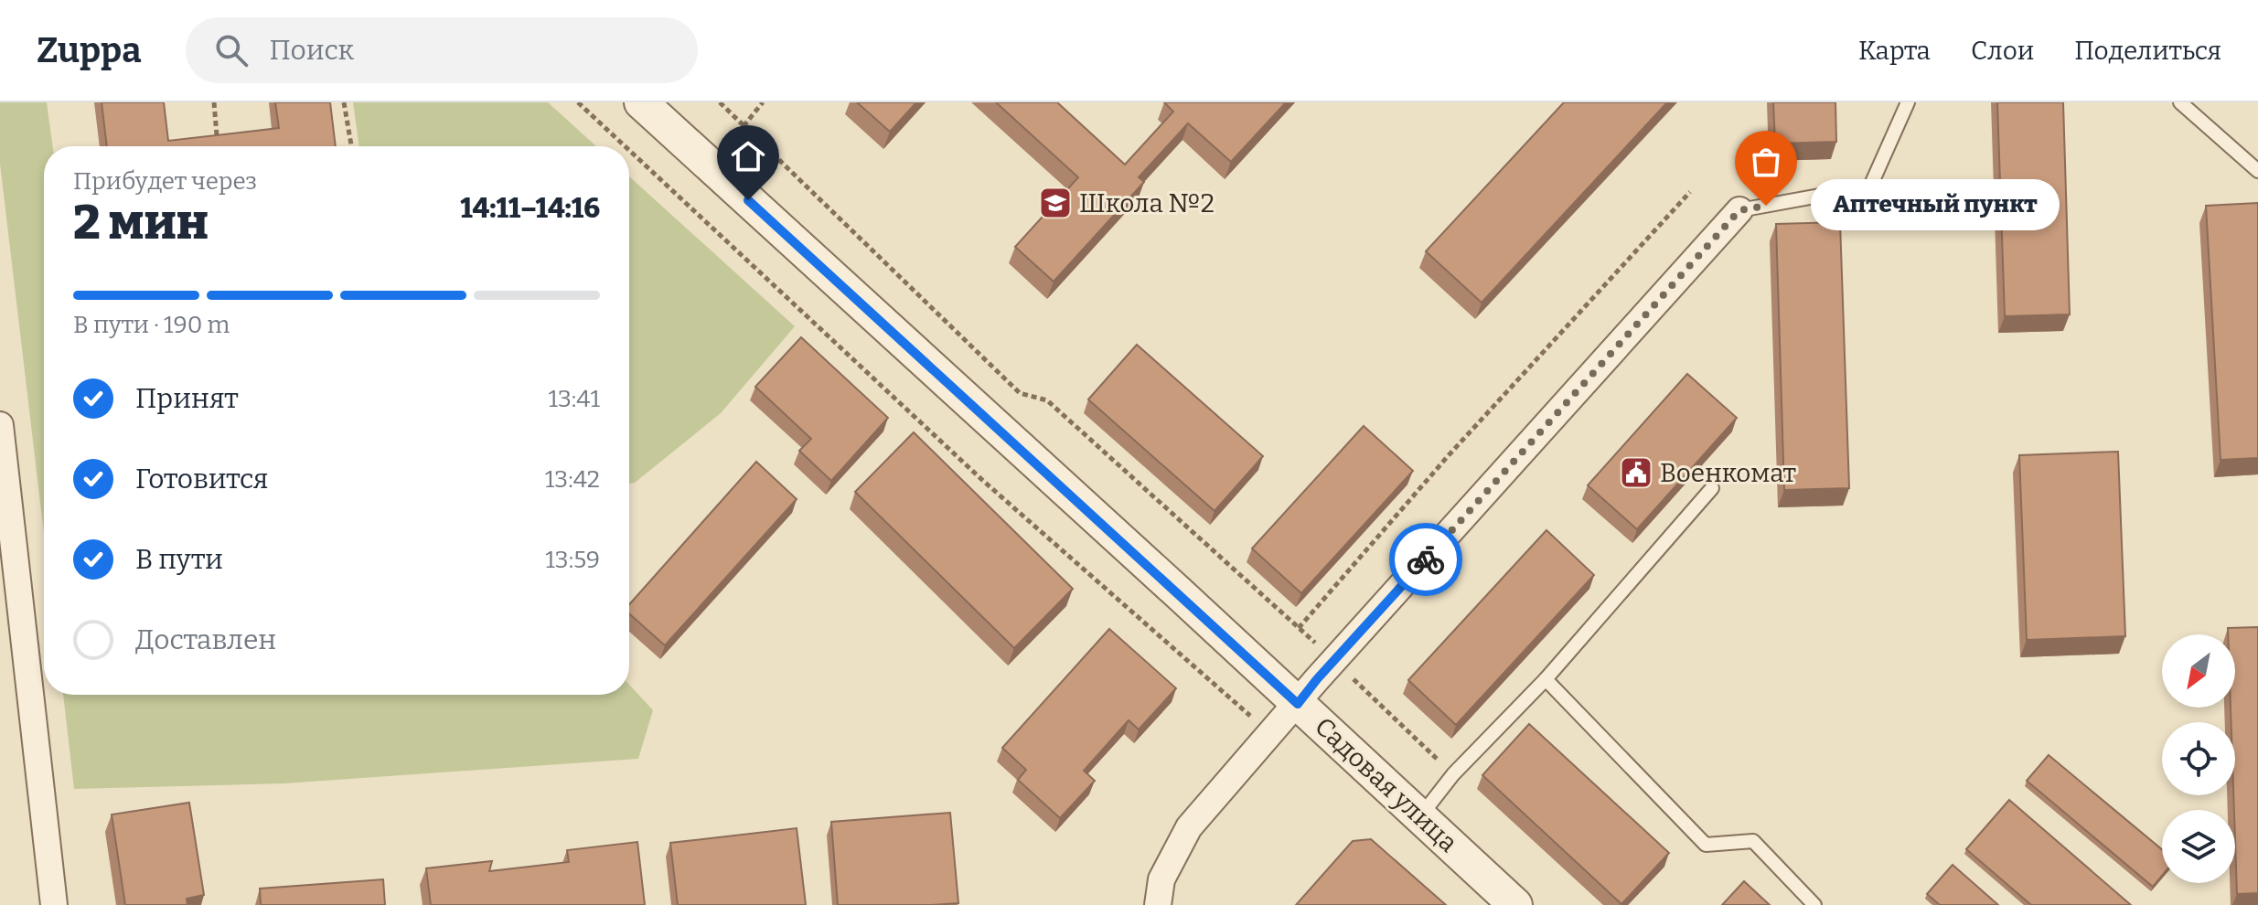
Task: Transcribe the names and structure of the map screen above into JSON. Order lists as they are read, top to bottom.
{
  "streets": {
    "street": ["Садовая улица"]
  },
  "places": {
    "school or university": ["Школа №2"],
    "other": ["Аптечный пункт"],
    "public building": ["Военкомат"]
  },
  "north": "bottom left",
  "page": {
    "header": "Zuppa",
    "search": "Поиск",
    "nav": ["Карта", "Слои", "Поделиться"],
    "heading": ["2 мин", "Прибудет через", "14:11–14:16"],
    "bubble": "Аптечный пункт",
    "bar": "В пути · 190 m",
    "list": [
      ["Принят", "13:41"],
      ["Готовится", "13:42"],
      ["В пути", "13:59"],
      "Доставлен"
    ]
  }
}
